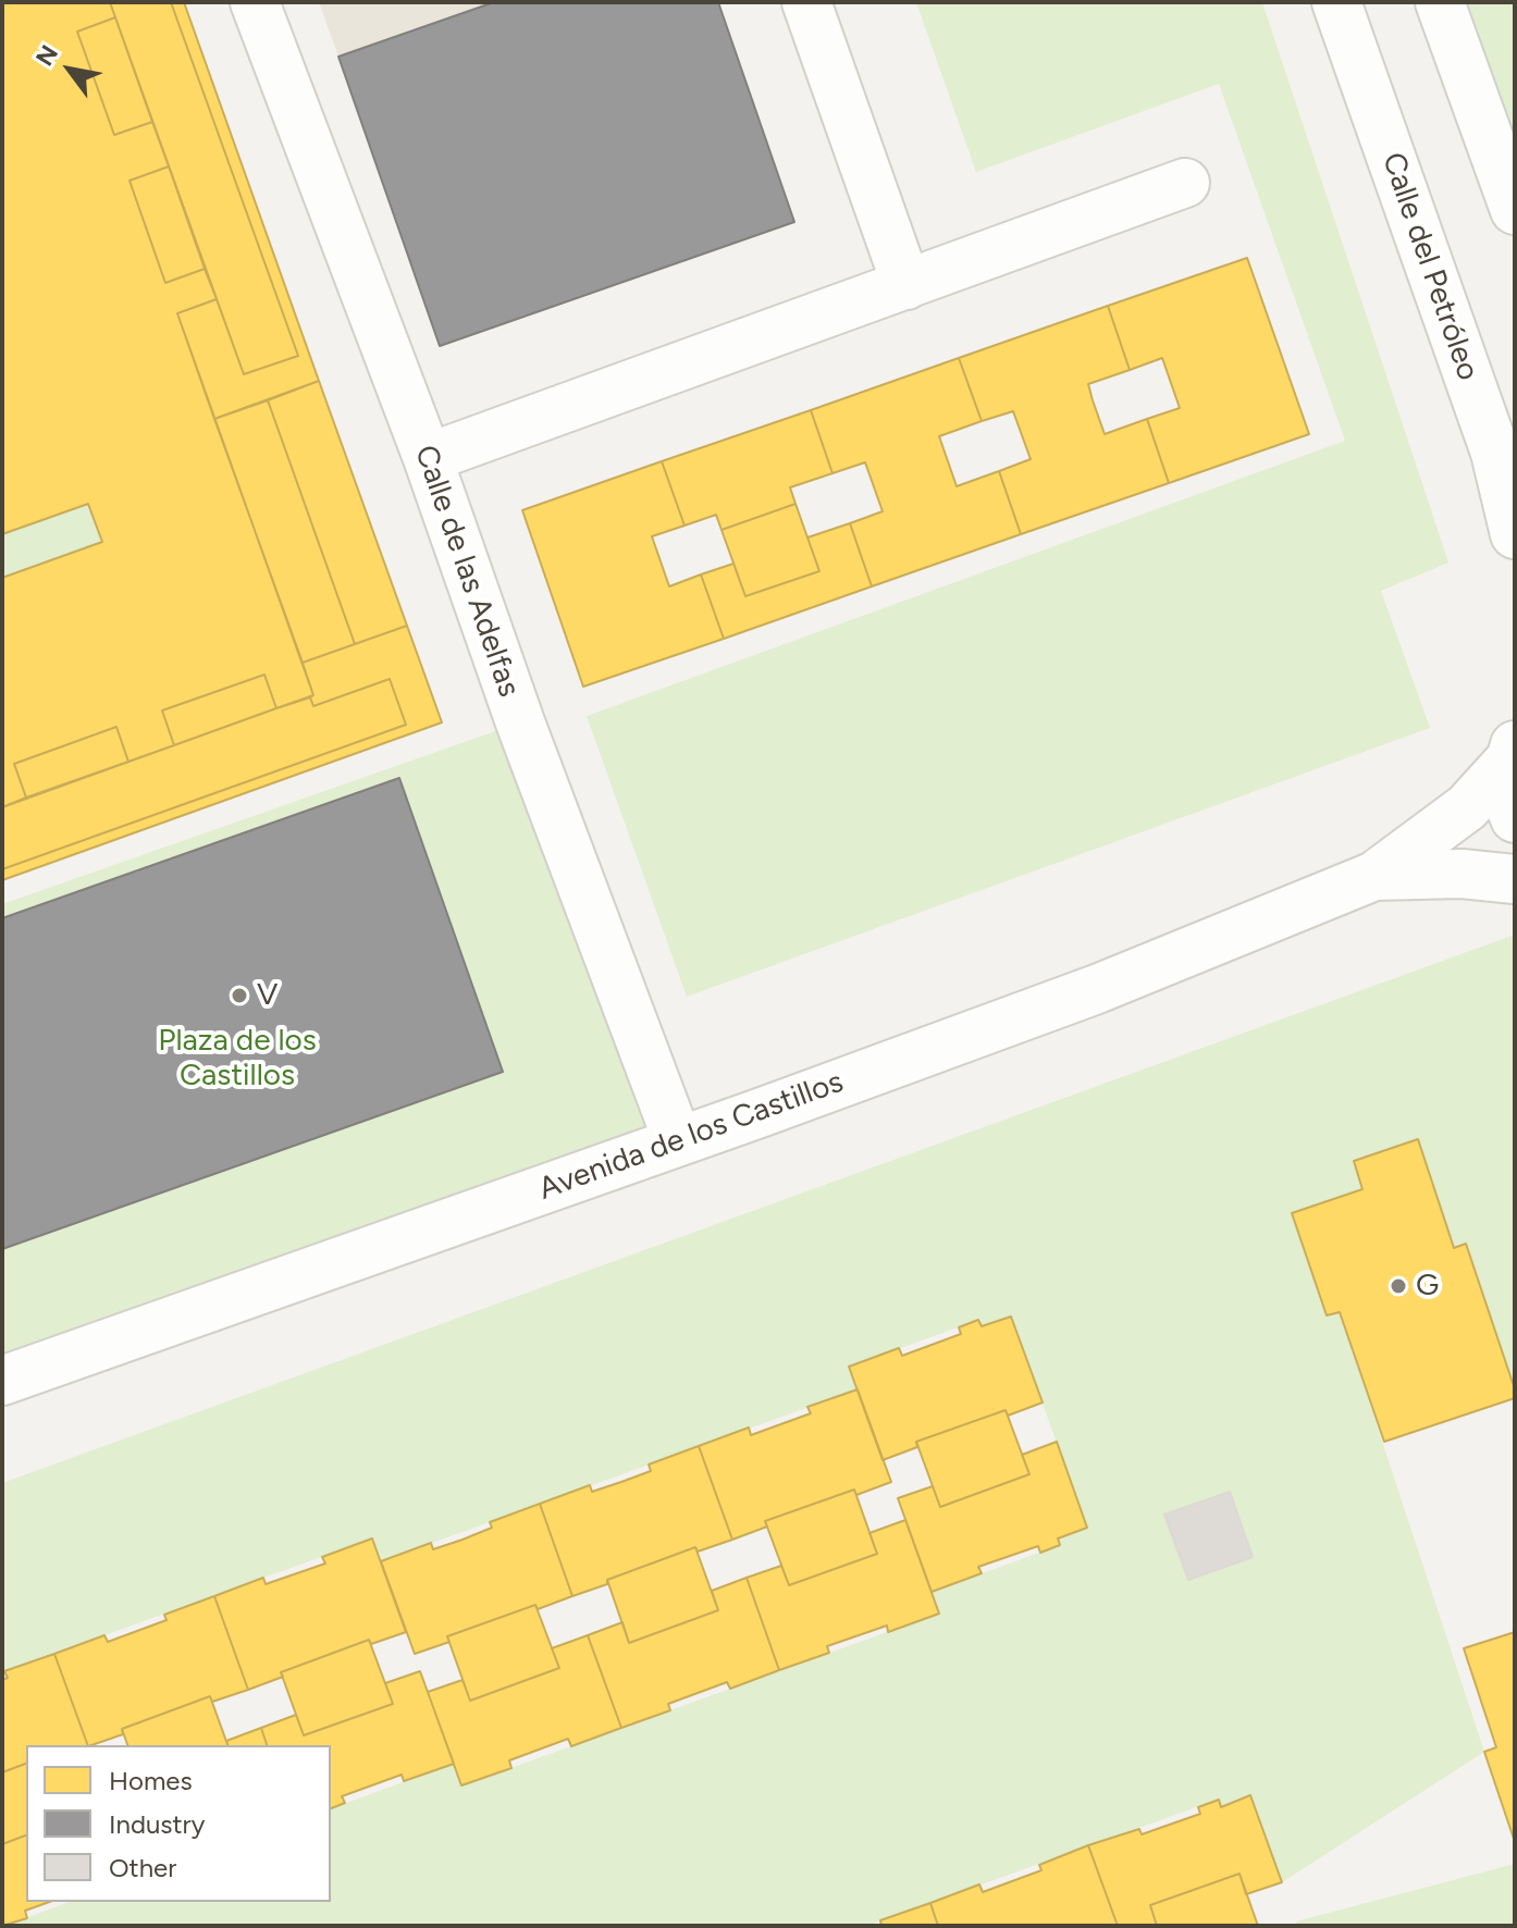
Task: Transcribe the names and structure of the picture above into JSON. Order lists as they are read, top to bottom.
{
  "streets": {
    "street": ["Calle del Petróleo", "Calle de las Adelfas", "Avenida de los Castillos"]
  },
  "crossings": [
    ["Calle de las Adelfas", "Avenida de los Castillos"]
  ],
  "parks": ["Plaza de los Castillos"],
  "places": ["V", "G"],
  "legend": ["Homes", "Industry", "Other"],
  "north": "top left"
}
